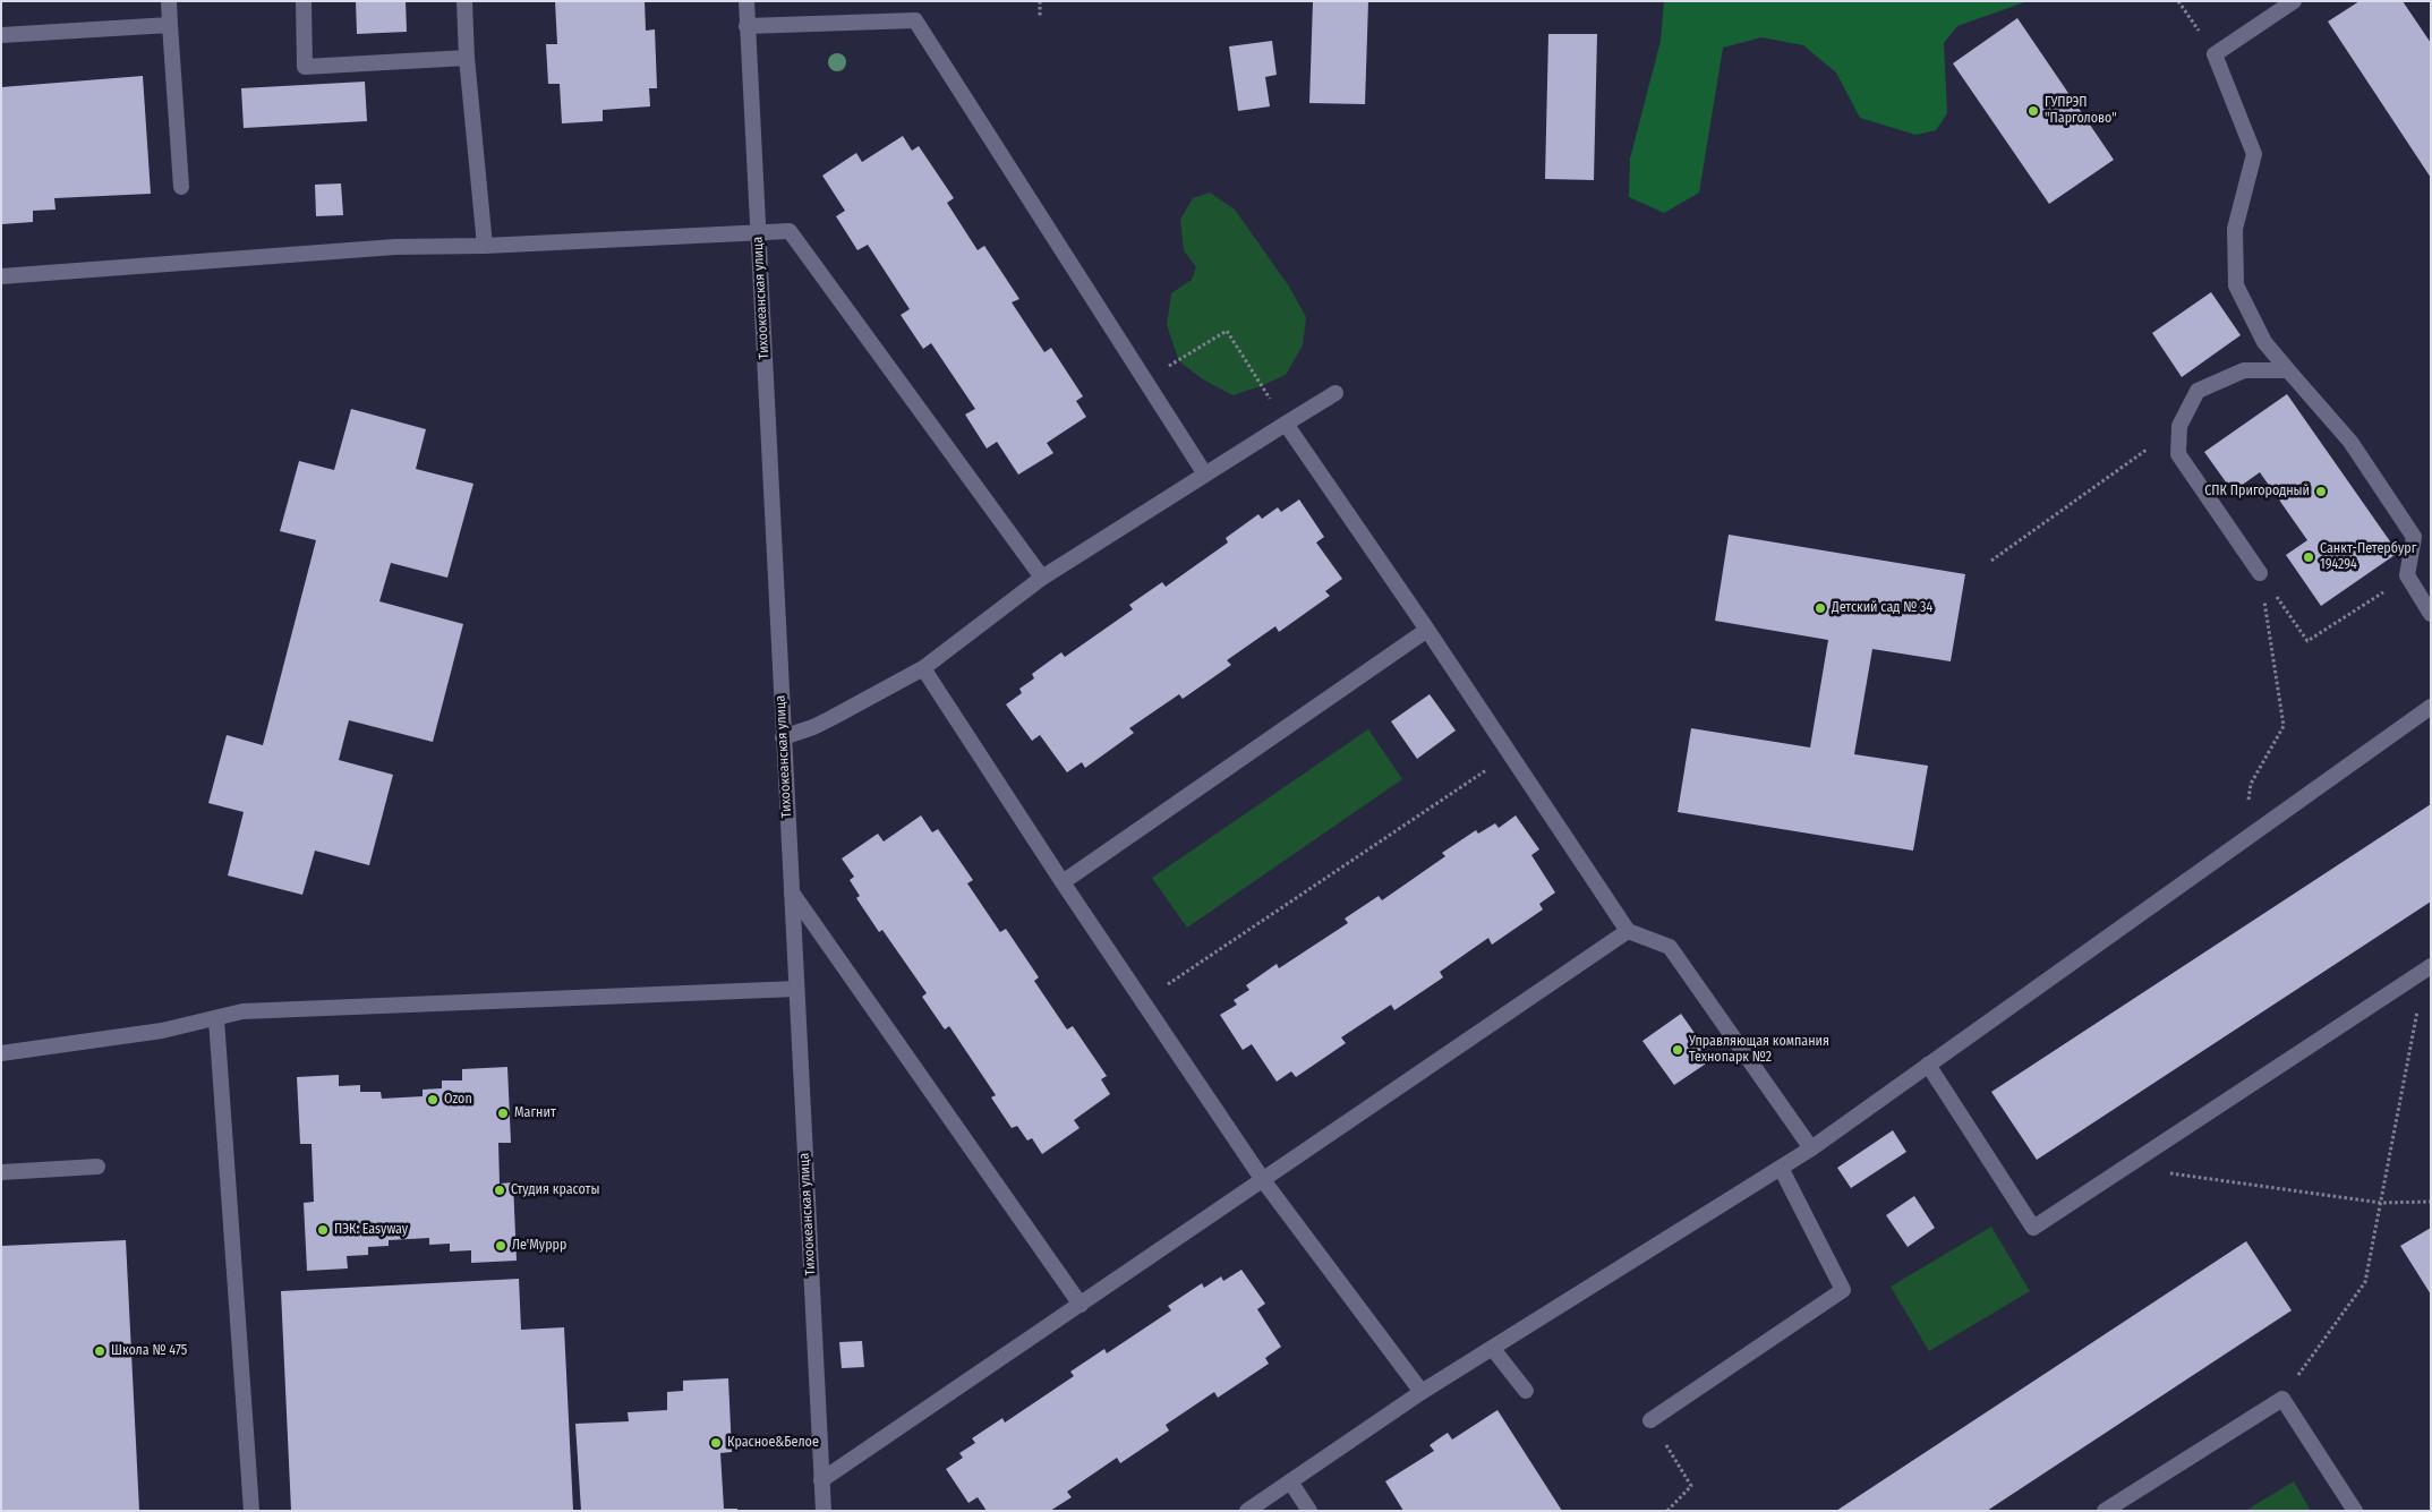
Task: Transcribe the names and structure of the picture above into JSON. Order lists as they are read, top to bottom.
{
  "streets": {
    "street": ["Тихоокеанская улица"]
  },
  "places": [
    "ГУПРЭП \"Парголово\"",
    "СПК Пригородный",
    "Санкт-Петербург 194294",
    "Детский сад № 34",
    "Управляющая компания Технопарк №2",
    "Ozon",
    "Магнит",
    "Студия красоты",
    "ПЭК: Easyway",
    "Ле'Муррр",
    "Школа № 475",
    "Красное&Белое"
  ]
}
